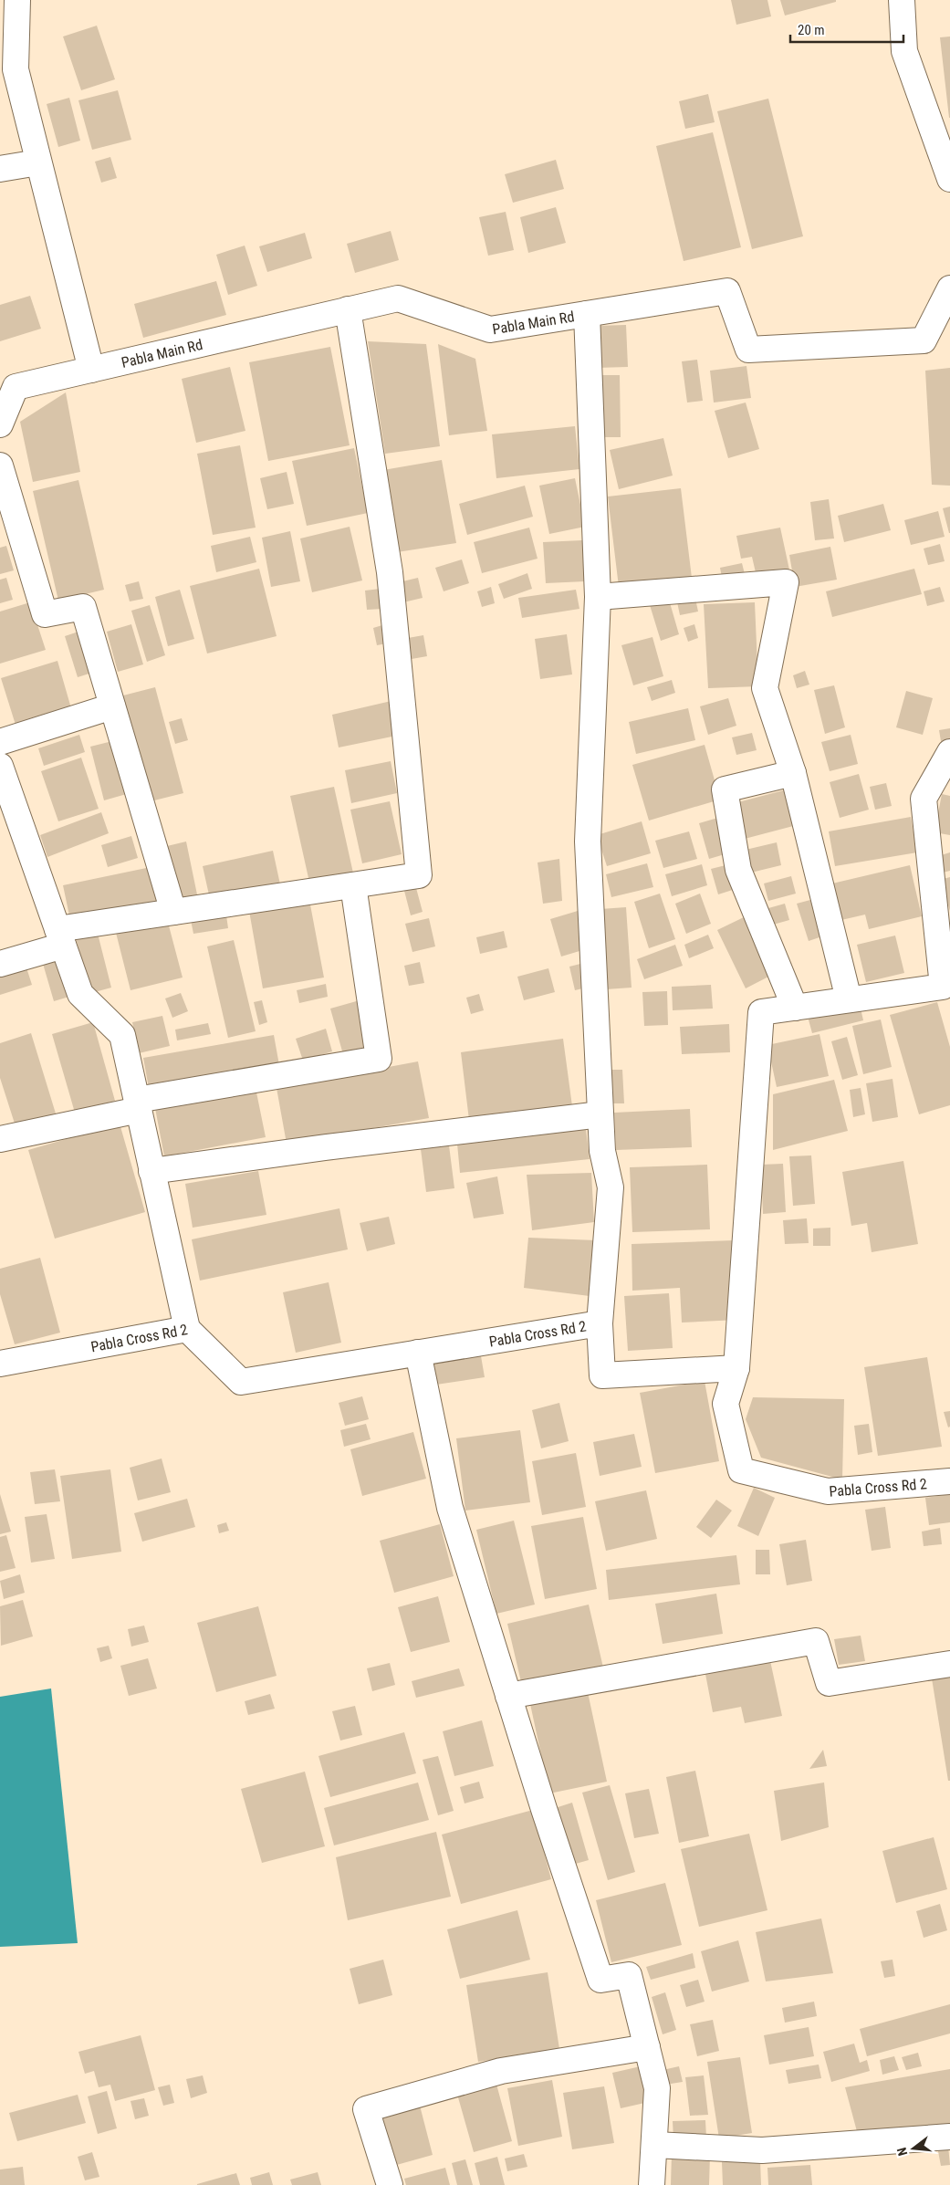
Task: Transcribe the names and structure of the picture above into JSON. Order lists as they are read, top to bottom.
{
  "streets": {
    "street": ["Pabla Main Rd", "Pabla Cross Rd 2"]
  },
  "scale_bar": "20 m",
  "north": "left"
}
